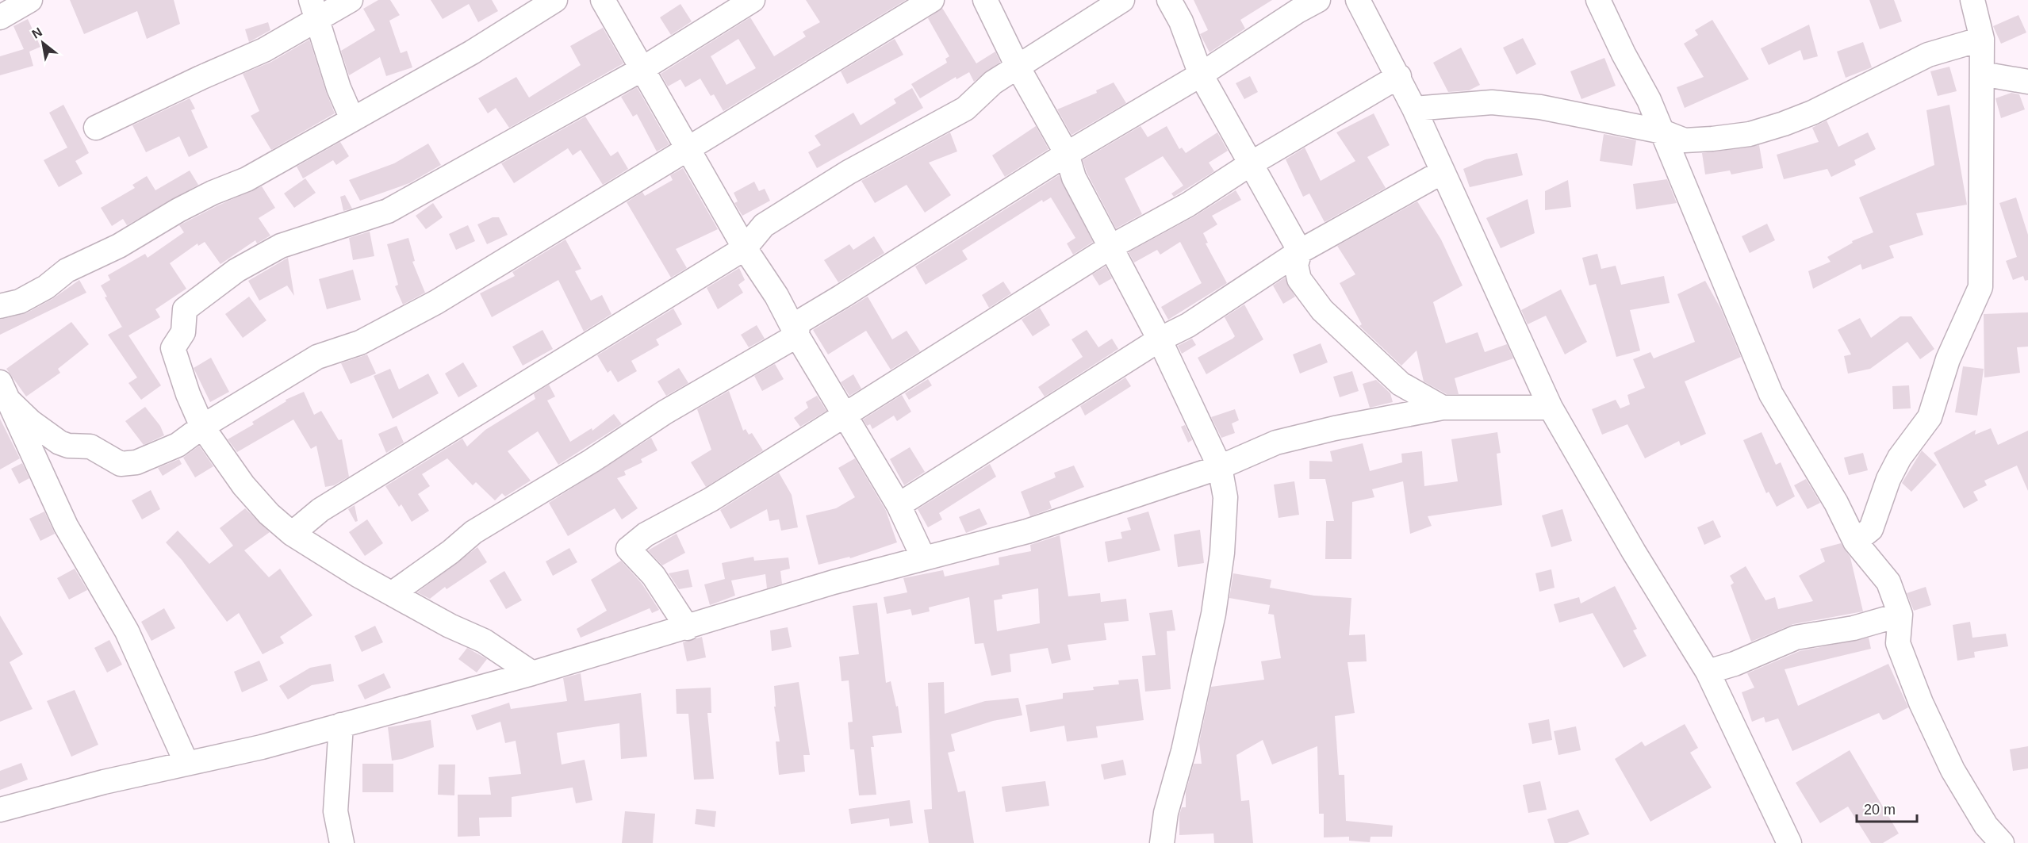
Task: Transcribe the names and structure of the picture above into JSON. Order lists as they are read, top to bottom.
{
  "scale_bar": "20 m",
  "north": "top left"
}
